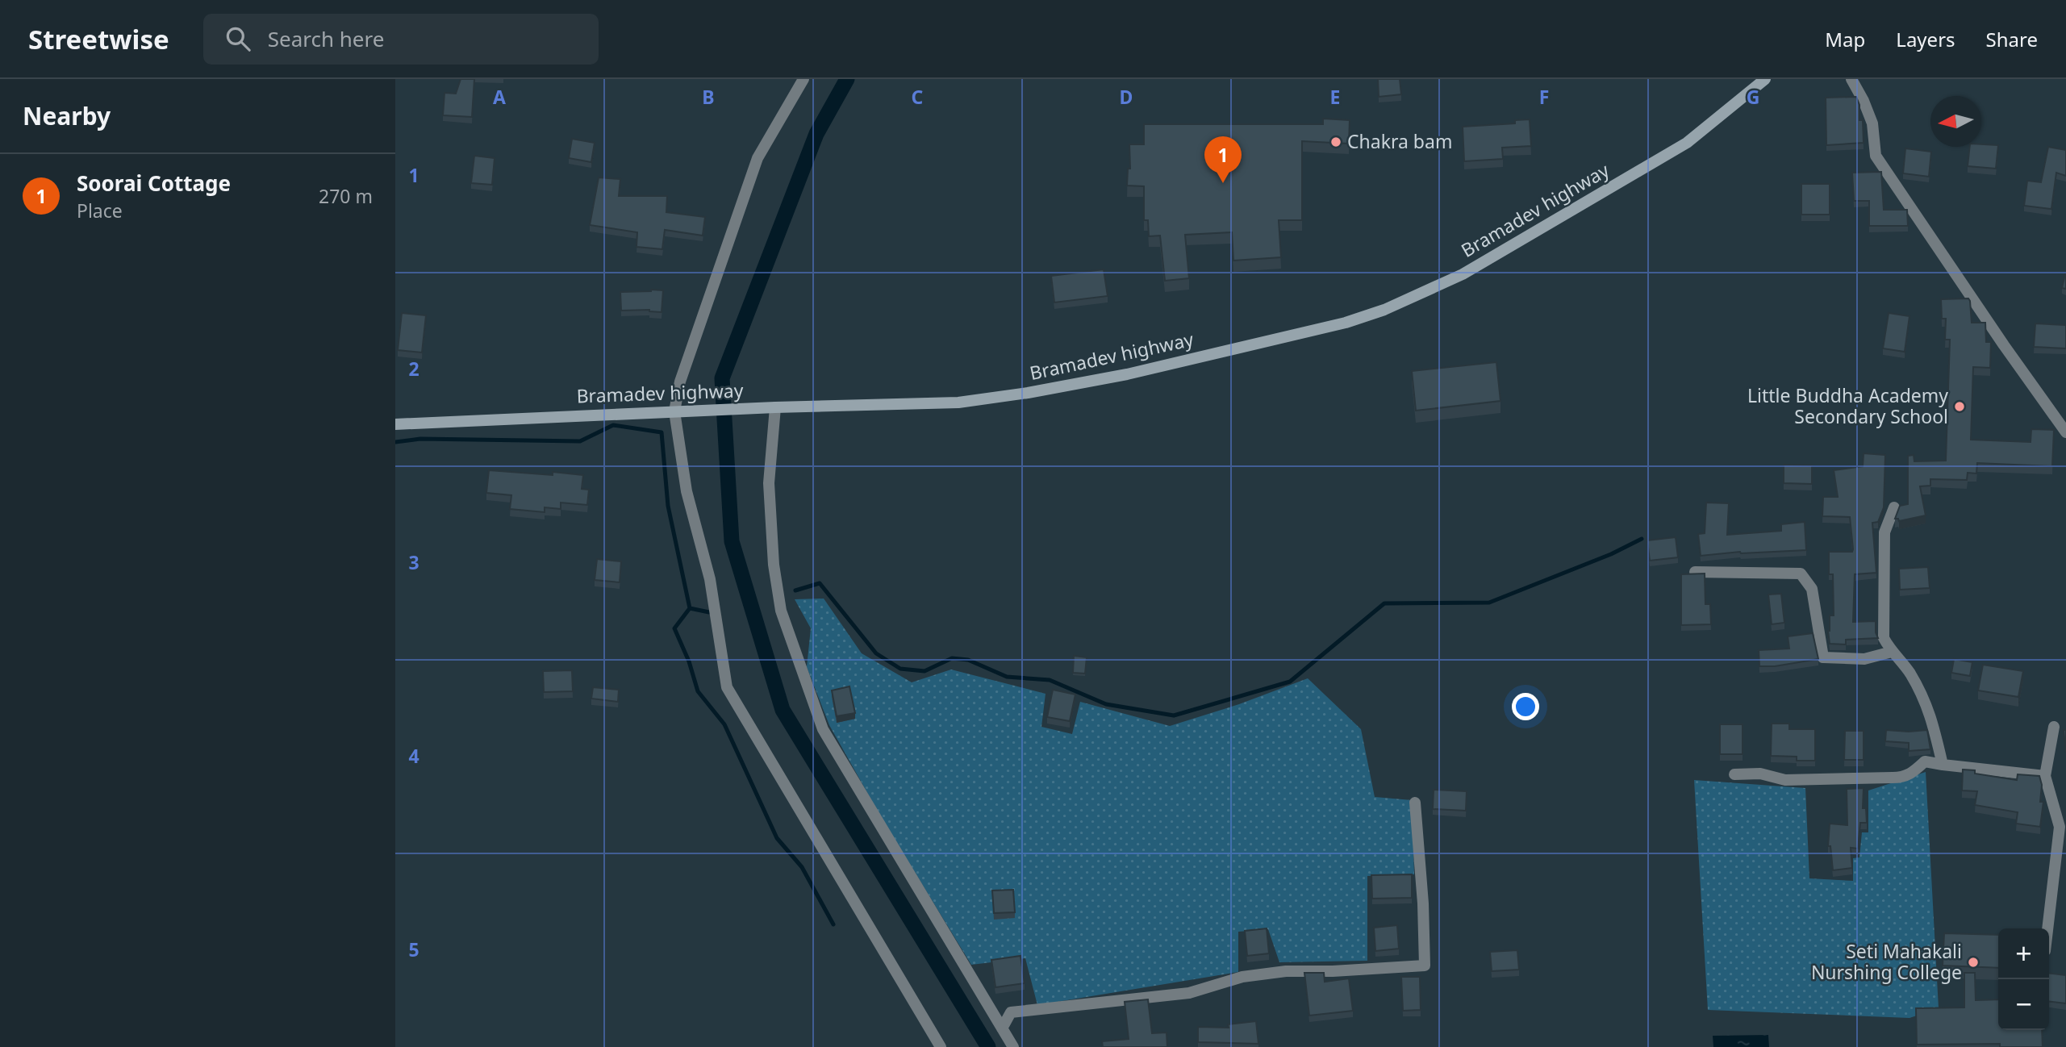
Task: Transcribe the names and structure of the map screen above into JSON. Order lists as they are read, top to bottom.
{
  "streets": {
    "street": ["Bramadev highway"]
  },
  "places": ["Chakra bam", "Little Buddha Academy Secondary School", "Seti Mahakali Nurshing College"],
  "north": "left",
  "page": {
    "header": "Streetwise",
    "search": "Search here",
    "nav": ["Map", "Layers", "Share"],
    "heading": "Nearby",
    "pins": "1",
    "list": [
      {
        "mark": "1",
        "name": "Soorai Cottage",
        "note": "Place",
        "value": "270 m"
      }
    ],
    "map_buttons": ["+", "−"]
  },
  "grid": {
    "columns": [
      "A",
      "B",
      "C",
      "D",
      "E",
      "F",
      "G"
    ],
    "rows": [
      "1",
      "2",
      "3",
      "4",
      "5"
    ]
  }
}
